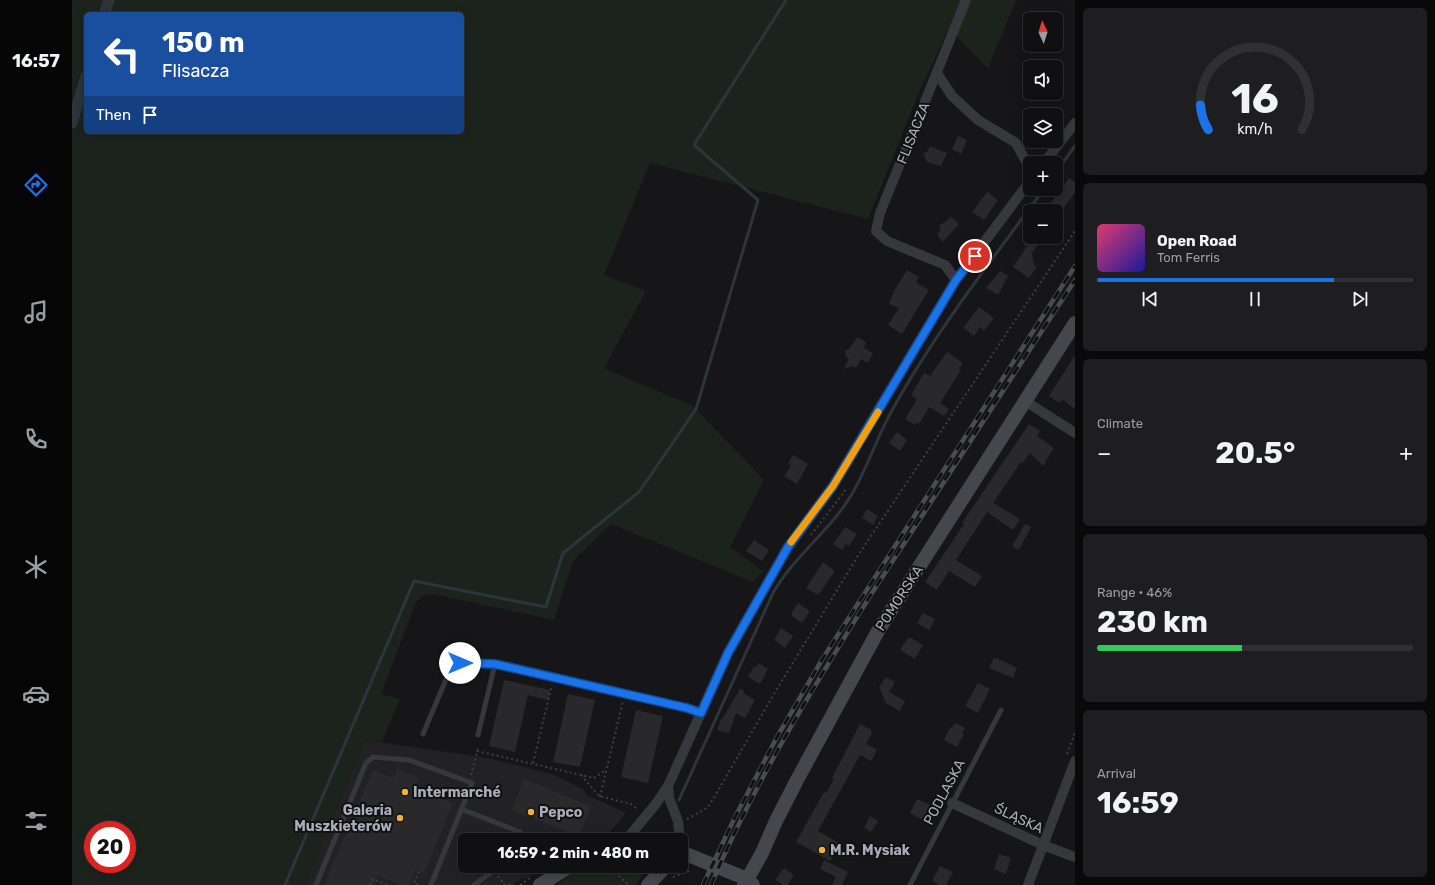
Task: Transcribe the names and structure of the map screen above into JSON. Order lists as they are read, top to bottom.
{
  "streets": {
    "street": ["FLISACZA", "POMORSKA", "ŚLĄSKA"],
    "lane": ["PODLASKA"]
  },
  "crossings": [
    ["PODLASKA", "ŚLĄSKA"]
  ],
  "places": [
    "Intermarché",
    "Pepco",
    "Galeria Muszkieterów",
    "M.R. Mysiak"
  ],
  "north": "top",
  "page": {
    "tabs": "16:57",
    "map_buttons": ["+", "−"],
    "turn": ["150 m", "Flisacza"],
    "then": "Then",
    "song": ["Open Road", "Tom Ferris"],
    "tile": [
      "Climate",
      ["Range · 46%", "230 km"],
      ["Arrival", "16:59"]
    ],
    "heat": ["−", "20.5°", "+"],
    "limit": "20",
    "trip": "16:59 · 2 min · 480 m",
    "gauge": ["16", "km/h"]
  }
}
